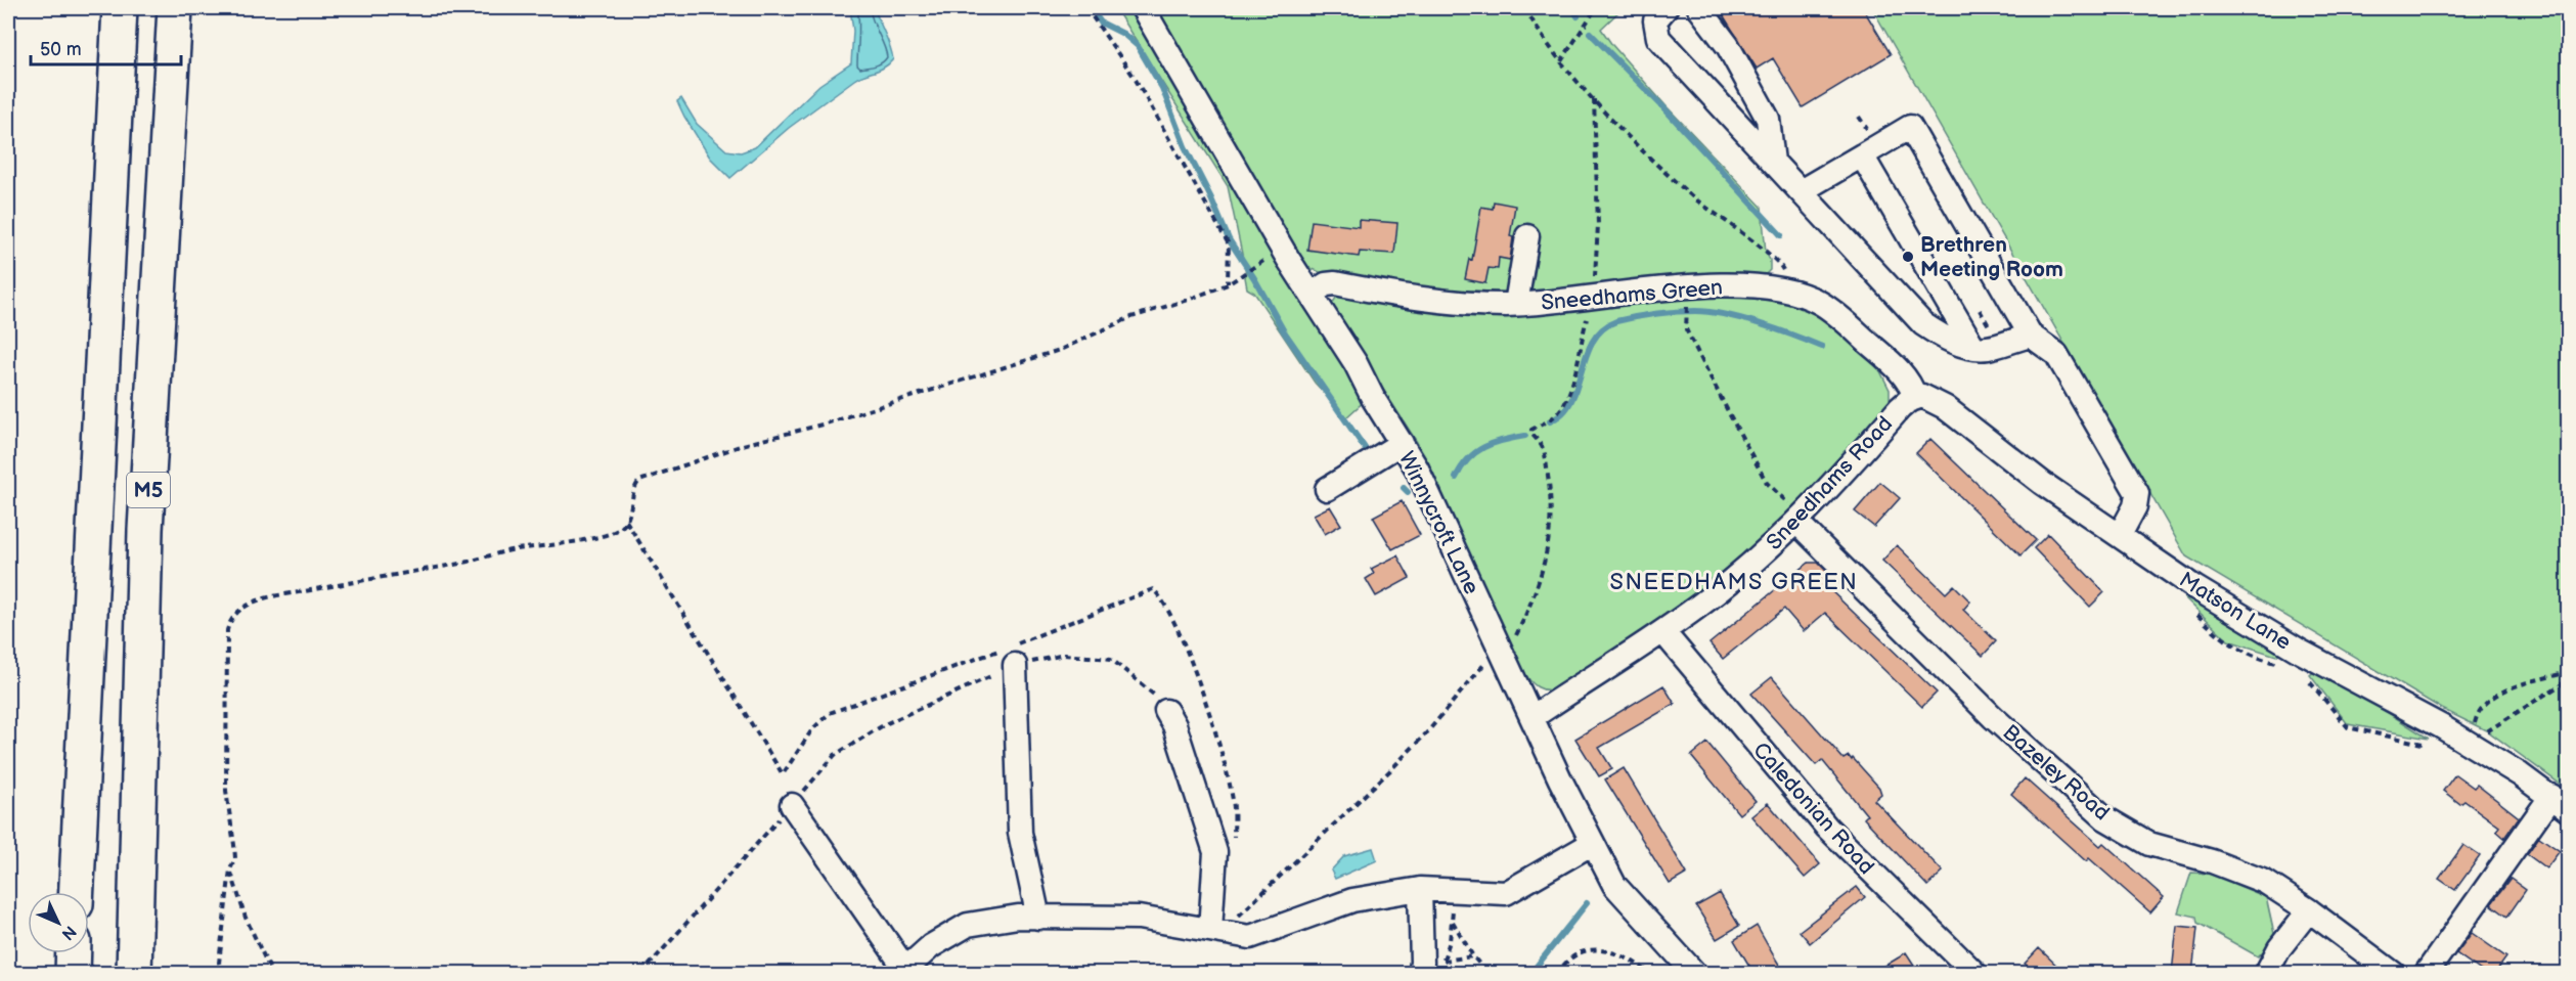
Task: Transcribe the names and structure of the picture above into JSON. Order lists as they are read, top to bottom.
{
  "streets": {
    "highway": ["M5"],
    "street": [
      "Sneedhams Green",
      "Sneedhams Road",
      "Winnycroft Lane",
      "Matson Lane",
      "Bazeley Road",
      "Caledonian Road"
    ]
  },
  "crossings": [
    ["Sneedhams Green", "Sneedhams Road"],
    ["Sneedhams Green", "Winnycroft Lane"],
    ["Sneedhams Green", "Matson Lane"],
    ["Sneedhams Road", "Winnycroft Lane"],
    ["Sneedhams Road", "Matson Lane"],
    ["Sneedhams Road", "Bazeley Road"],
    ["Sneedhams Road", "Caledonian Road"]
  ],
  "districts": ["SNEEDHAMS GREEN"],
  "places": ["Brethren Meeting Room"],
  "scale_bar": "50 m",
  "north": "bottom right"
}
